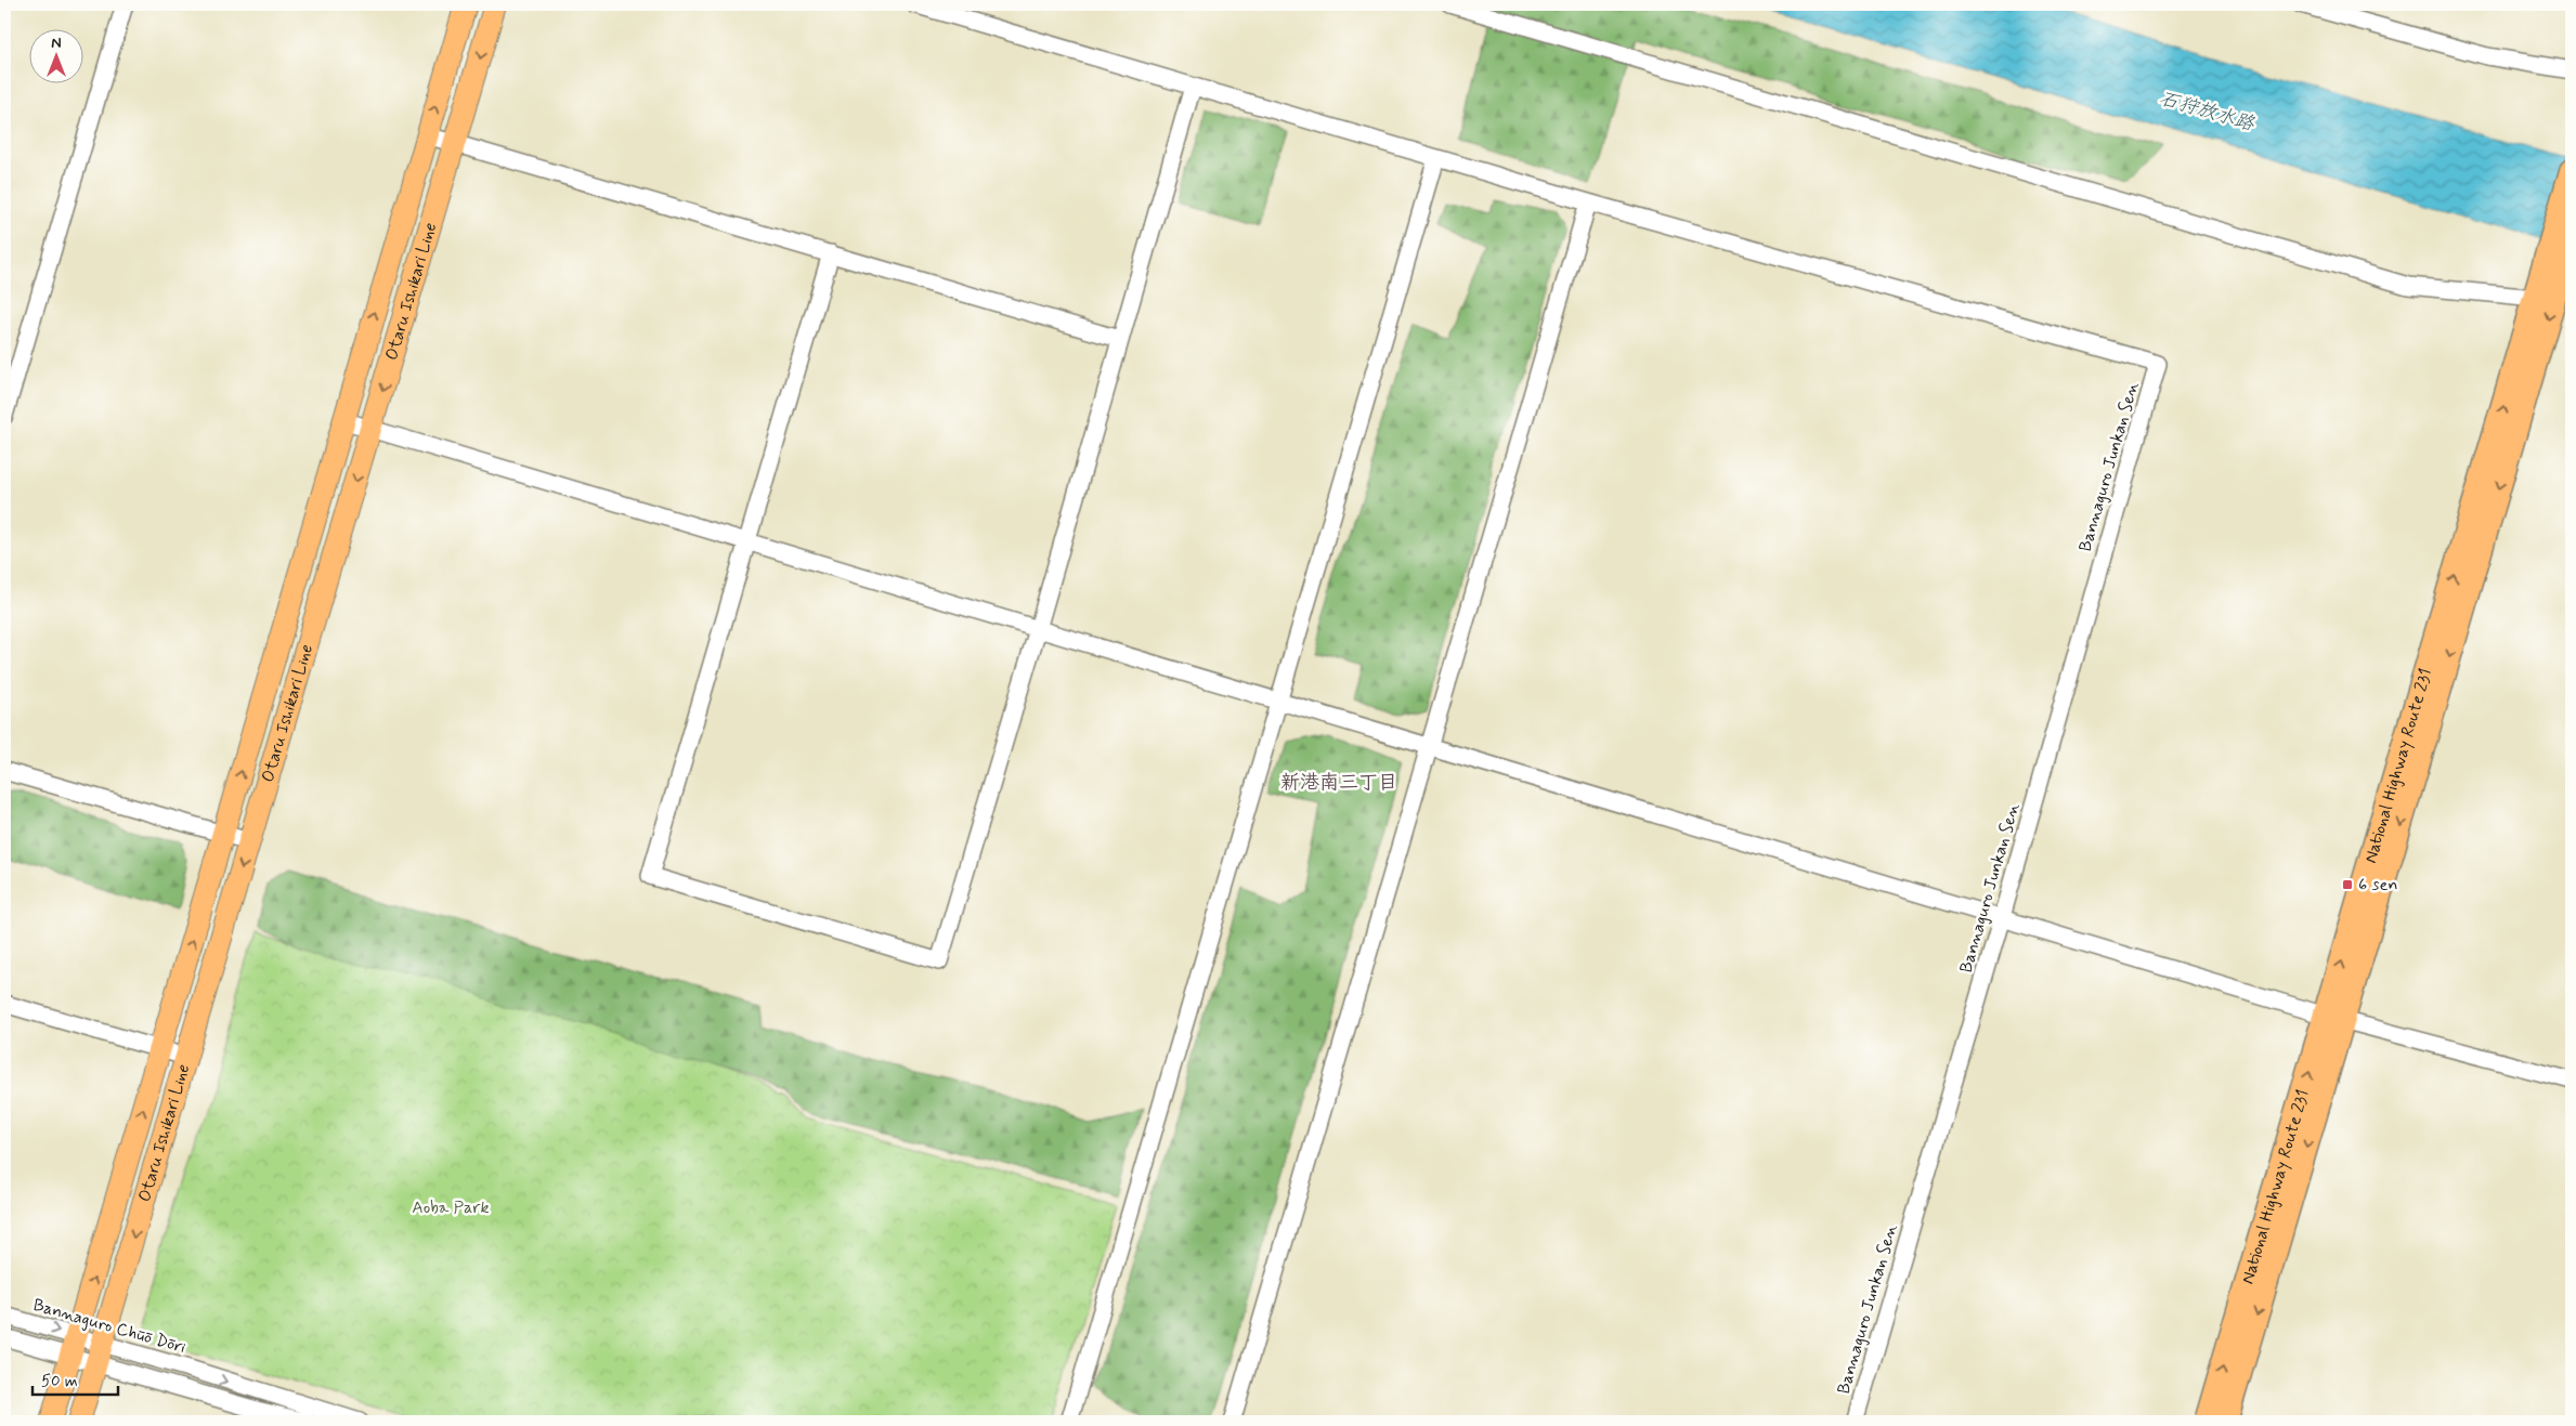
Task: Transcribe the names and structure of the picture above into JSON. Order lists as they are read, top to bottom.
{
  "streets": {
    "highway": ["National Highway Route 231"],
    "main road": ["Otaru Ishikari Line"],
    "street": ["Bannaguro Junkan Sen", "Bannaguro Chūō Dōri"]
  },
  "crossings": [
    ["Otaru Ishikari Line", "Bannaguro Chūō Dōri"]
  ],
  "districts": ["新港南三丁目"],
  "water": ["石狩放水路"],
  "parks": ["Aoba Park"],
  "places": {
    "transit": ["6 sen"]
  },
  "scale_bar": "50 m",
  "north": "top"
}
